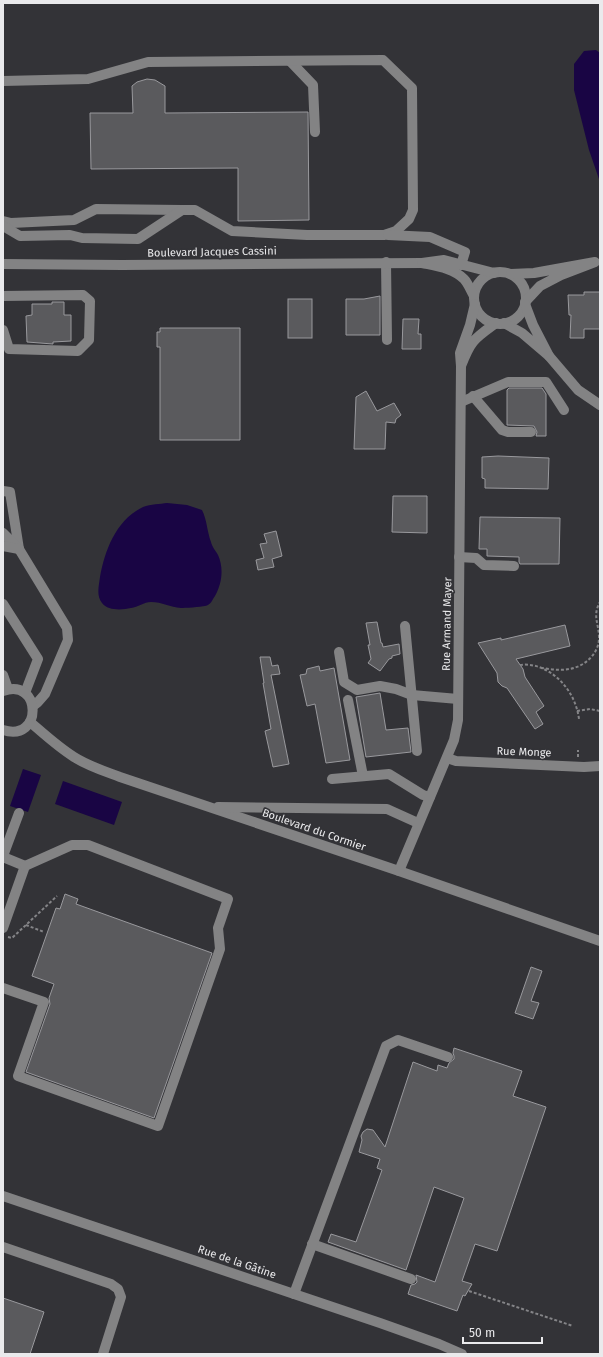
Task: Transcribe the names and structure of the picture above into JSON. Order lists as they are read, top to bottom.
{
  "streets": {
    "street": [
      "Boulevard Jacques Cassini",
      "Rue Armand Mayer",
      "Rue Monge",
      "Boulevard du Cormier",
      "Rue de la Gâtine"
    ]
  },
  "crossings": [
    ["Boulevard Jacques Cassini", "Rue Armand Mayer"],
    ["Rue Armand Mayer", "Rue Monge"],
    ["Rue Armand Mayer", "Boulevard du Cormier"]
  ],
  "scale_bar": "50 m"
}
